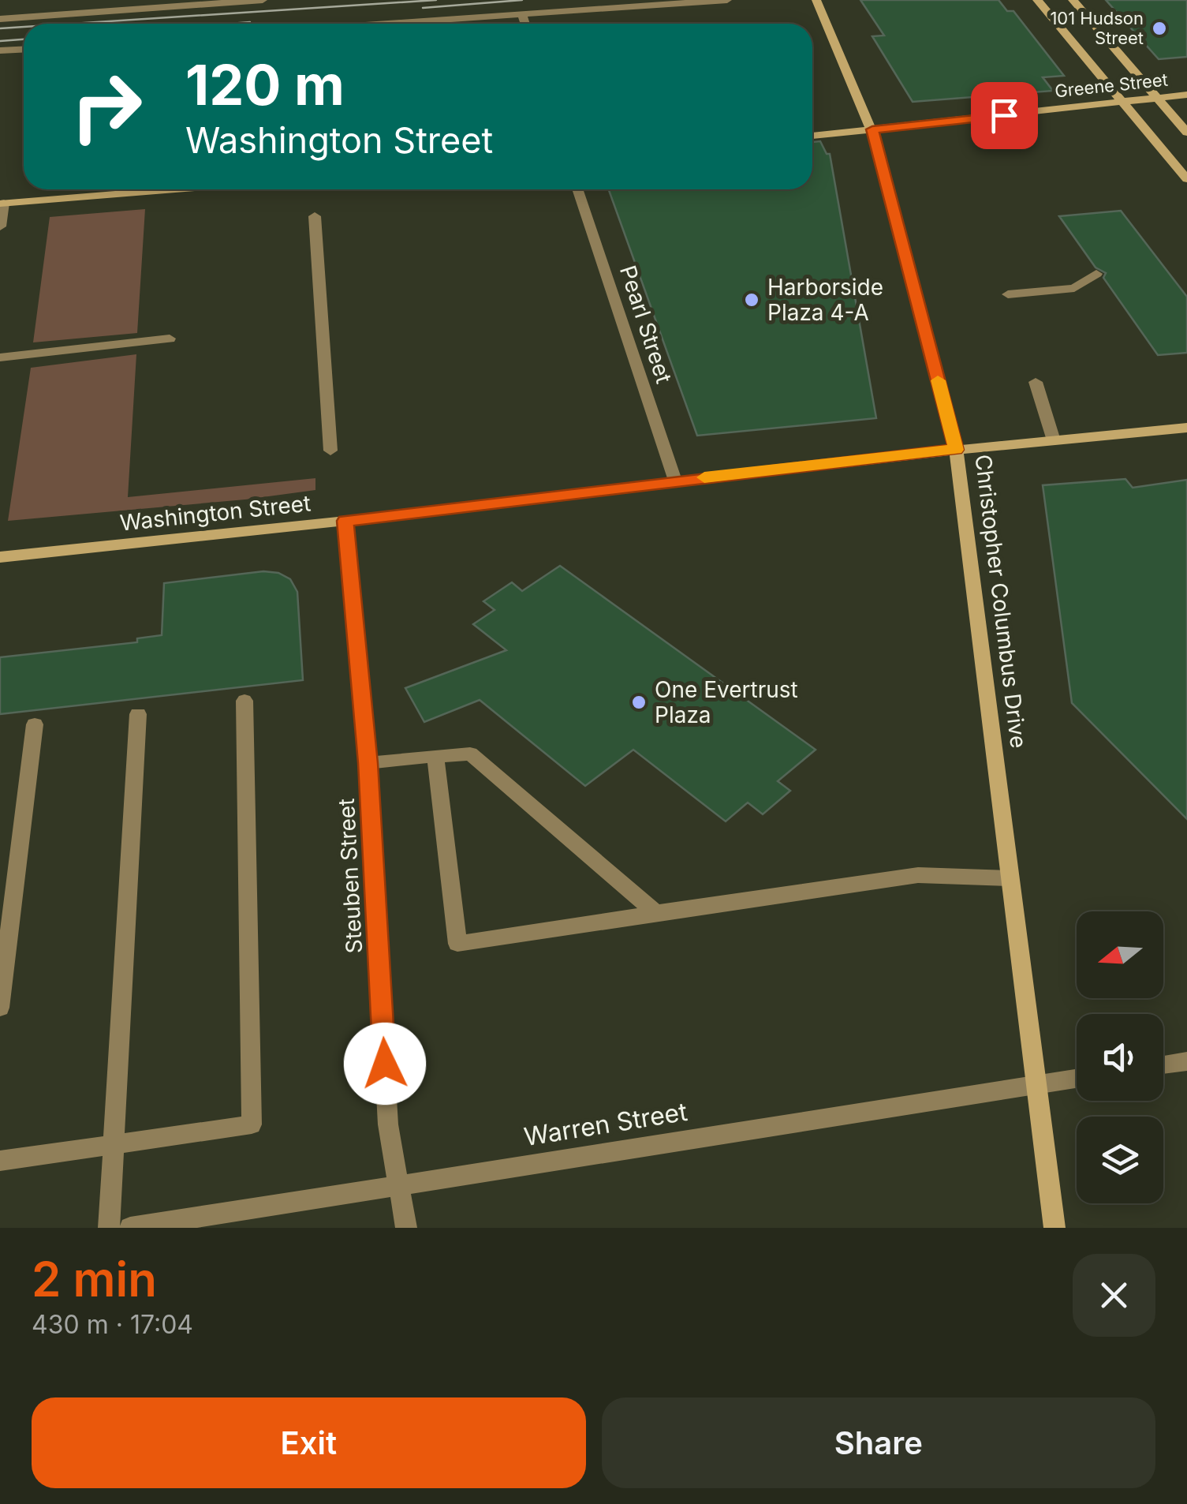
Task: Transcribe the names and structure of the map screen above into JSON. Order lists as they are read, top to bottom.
{
  "streets": {
    "street": [
      "Greene Street",
      "Pearl Street",
      "Washington Street",
      "Christopher Columbus Drive",
      "Steuben Street",
      "Warren Street"
    ]
  },
  "crossings": [
    ["Greene Street", "Christopher Columbus Drive"],
    ["Pearl Street", "Washington Street"],
    ["Washington Street", "Christopher Columbus Drive"],
    ["Washington Street", "Steuben Street"],
    ["Christopher Columbus Drive", "Warren Street"],
    ["Steuben Street", "Warren Street"]
  ],
  "places": ["101 Hudson Street", "Harborside Plaza 4-A", "One Evertrust Plaza"],
  "north": "left",
  "page": {
    "turn": ["120 m", "Washington Street"],
    "heading": ["2 min", "430 m · 17:04"],
    "buttons": ["Exit", "Share"]
  }
}
